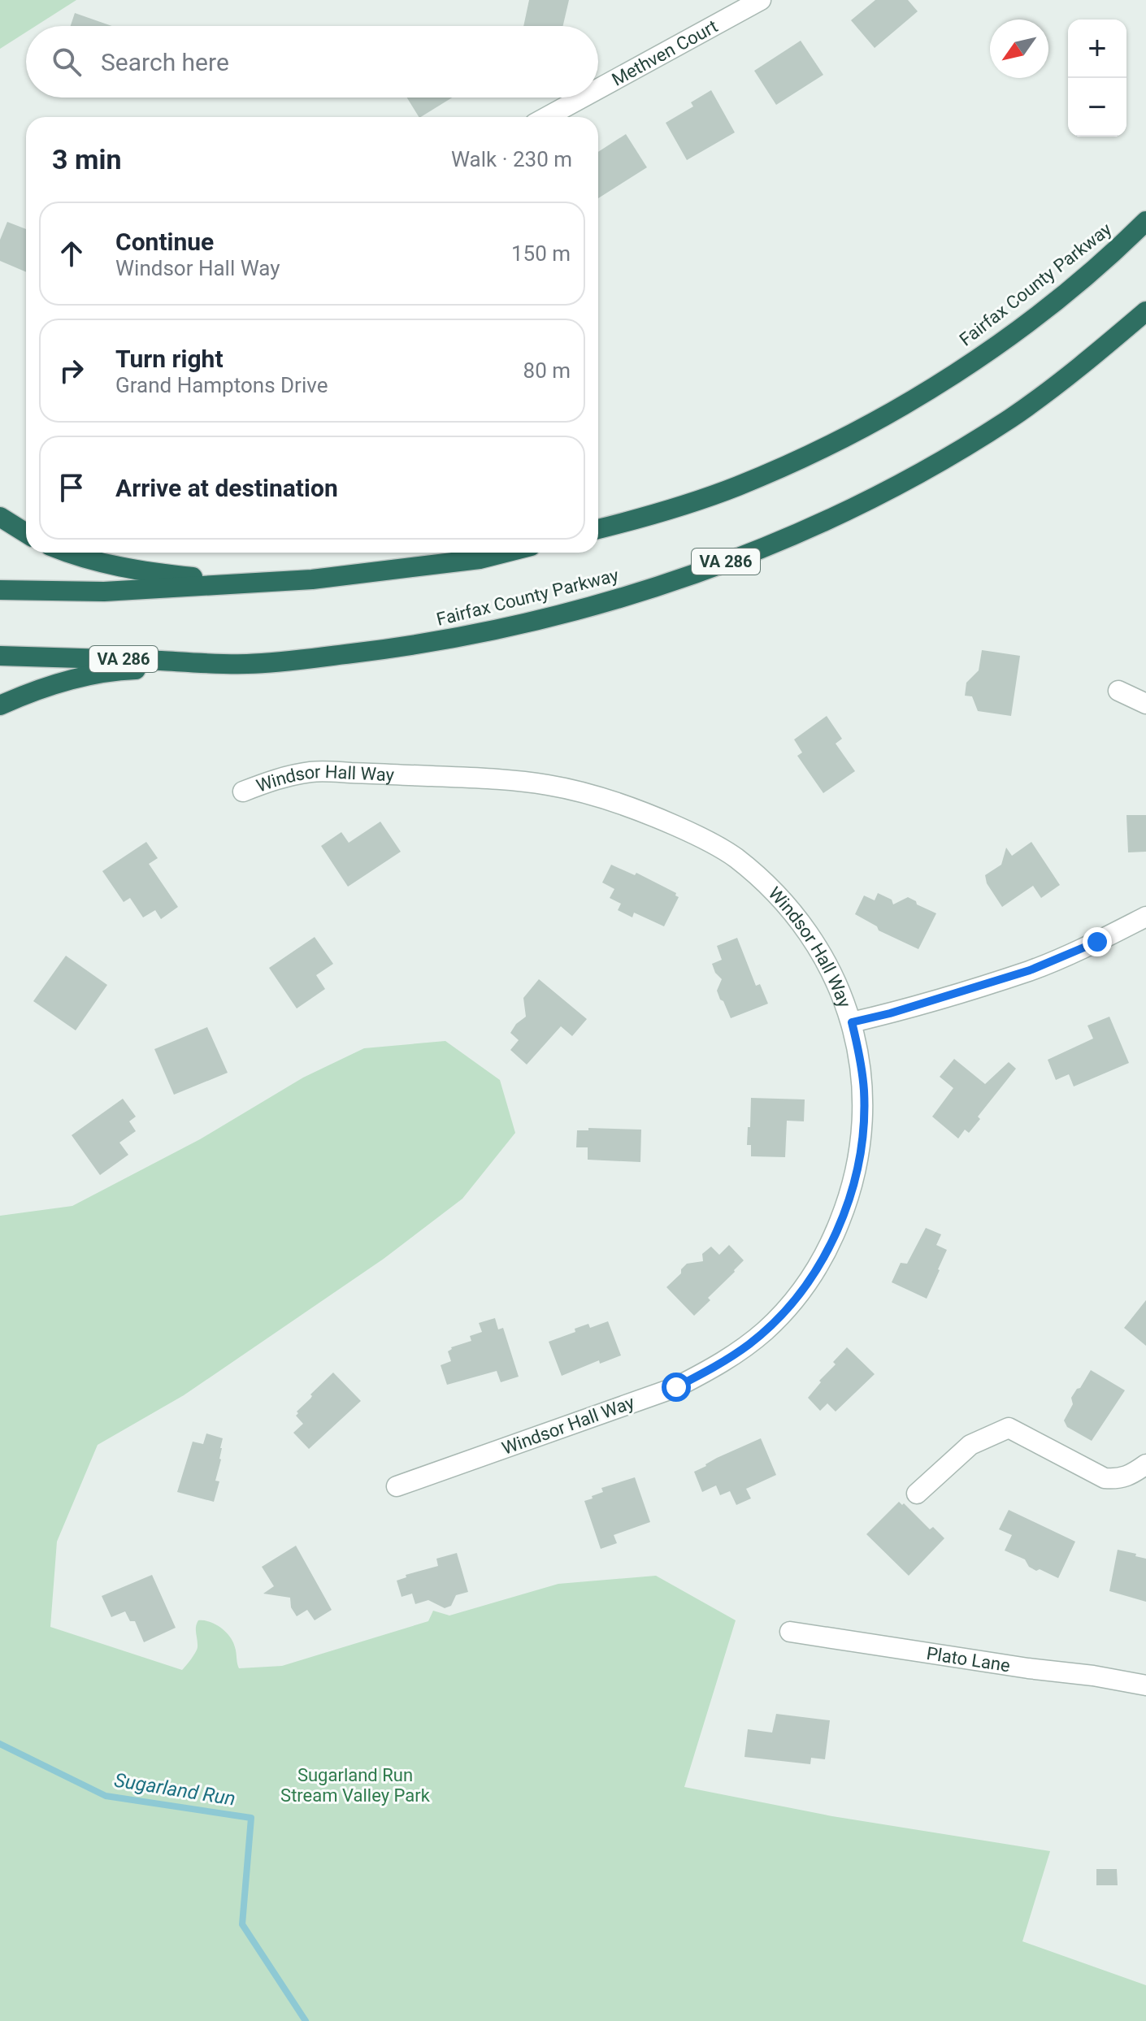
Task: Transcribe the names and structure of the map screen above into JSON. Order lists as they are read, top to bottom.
{
  "streets": {
    "highway": ["Fairfax County Parkway", "VA 286"],
    "street": ["Methven Court", "Windsor Hall Way", "Plato Lane"]
  },
  "water": ["Sugarland Run"],
  "parks": ["Sugarland Run Stream Valley Park"],
  "north": "bottom left",
  "page": {
    "map_buttons": ["+", "−"],
    "search": "Search here",
    "heading": ["3 min", "Walk · 230 m"],
    "list": [
      ["Continue", "Windsor Hall Way", "150 m"],
      ["Turn right", "Grand Hamptons Drive", "80 m"],
      "Arrive at destination"
    ]
  }
}
